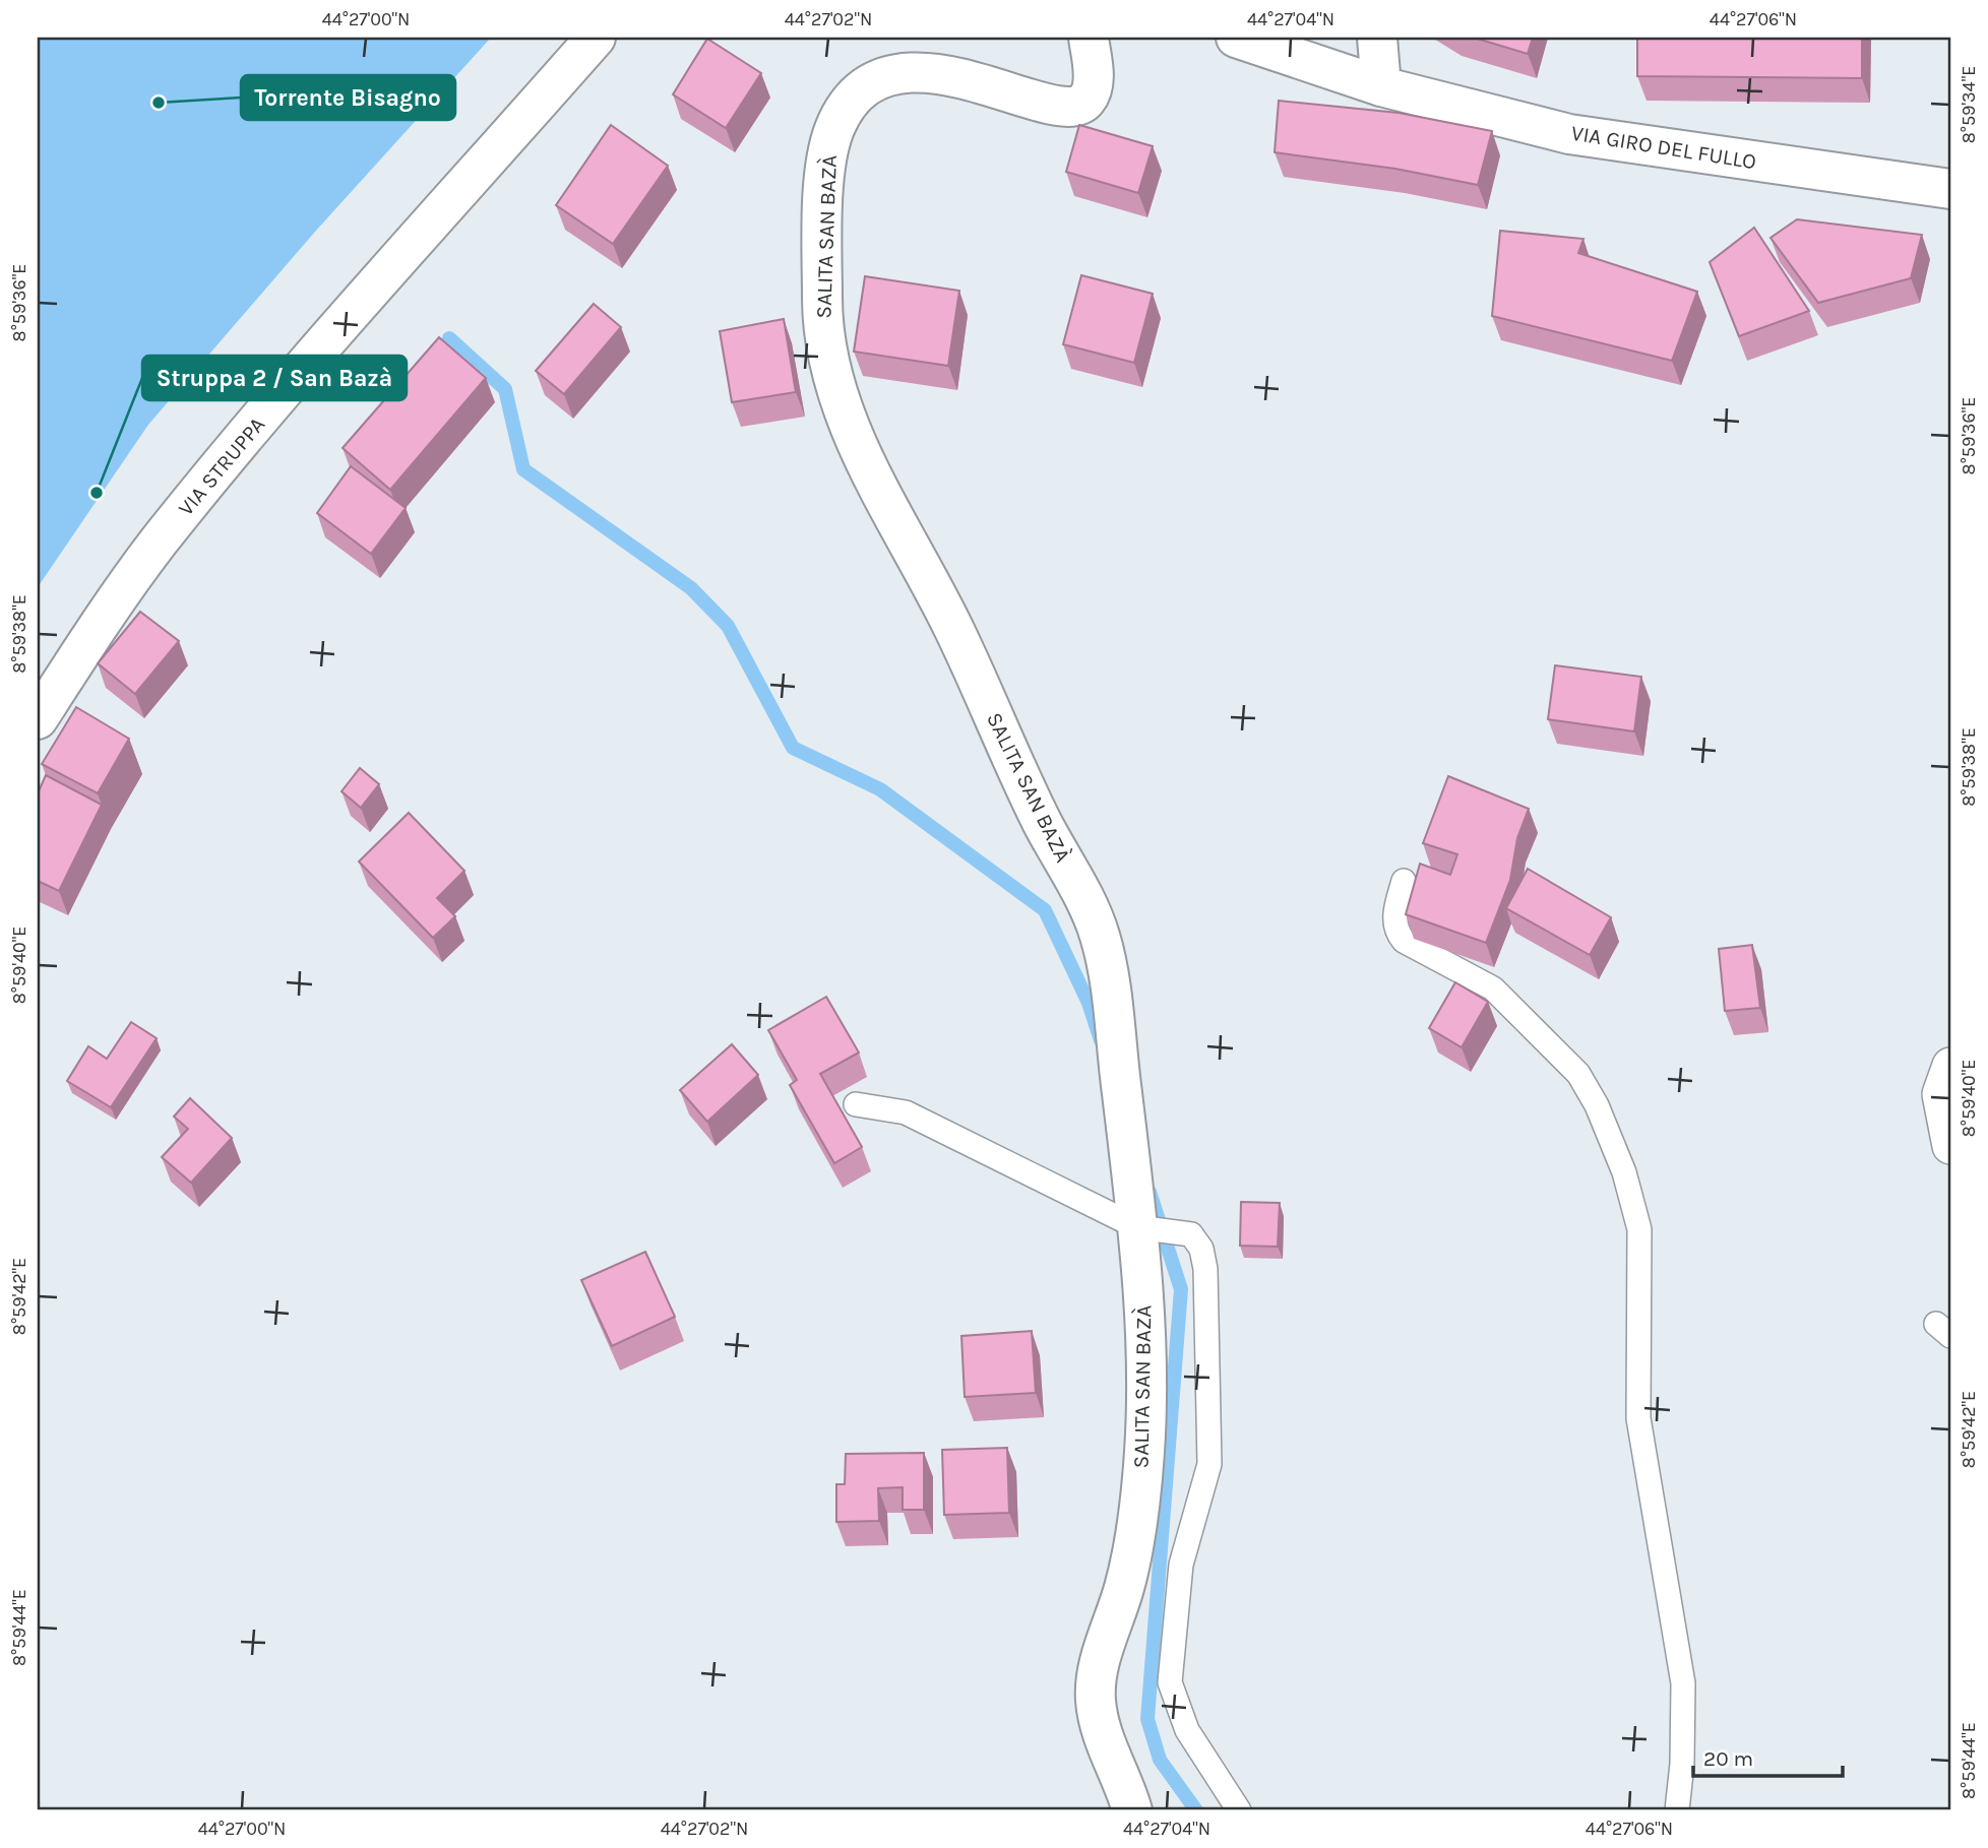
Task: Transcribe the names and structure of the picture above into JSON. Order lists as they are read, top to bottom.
{
  "streets": {
    "street": ["VIA GIRO DEL FULLO", "SALITA SAN BAZÀ", "VIA STRUPPA"]
  },
  "places": ["Torrente Bisagno", "Struppa 2 / San Bazà"],
  "scale_bar": "20 m",
  "coordinates": [
    "44°27'00\"N",
    "44°27'02\"N",
    "44°27'04\"N",
    "44°27'06\"N",
    "8°59'34\"E",
    "8°59'36\"E",
    "8°59'38\"E",
    "8°59'40\"E",
    "8°59'42\"E",
    "8°59'44\"E"
  ]
}
